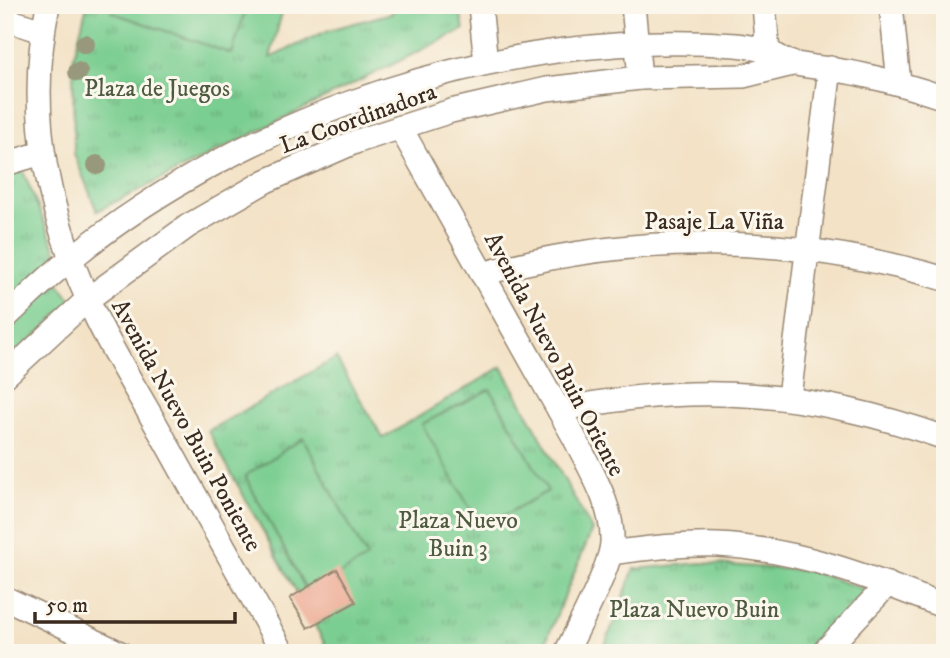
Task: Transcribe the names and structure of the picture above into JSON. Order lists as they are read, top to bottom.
{
  "streets": {
    "street": [
      "La Coordinadora",
      "Pasaje La Viña",
      "Avenida Nuevo Buin Oriente",
      "Avenida Nuevo Buin Poniente"
    ]
  },
  "crossings": [
    ["La Coordinadora", "Avenida Nuevo Buin Oriente"],
    ["La Coordinadora", "Avenida Nuevo Buin Poniente"],
    ["Pasaje La Viña", "Avenida Nuevo Buin Oriente"]
  ],
  "parks": ["Plaza de Juegos", "Plaza Nuevo Buin 3", "Plaza Nuevo Buin"],
  "scale_bar": "50 m"
}
